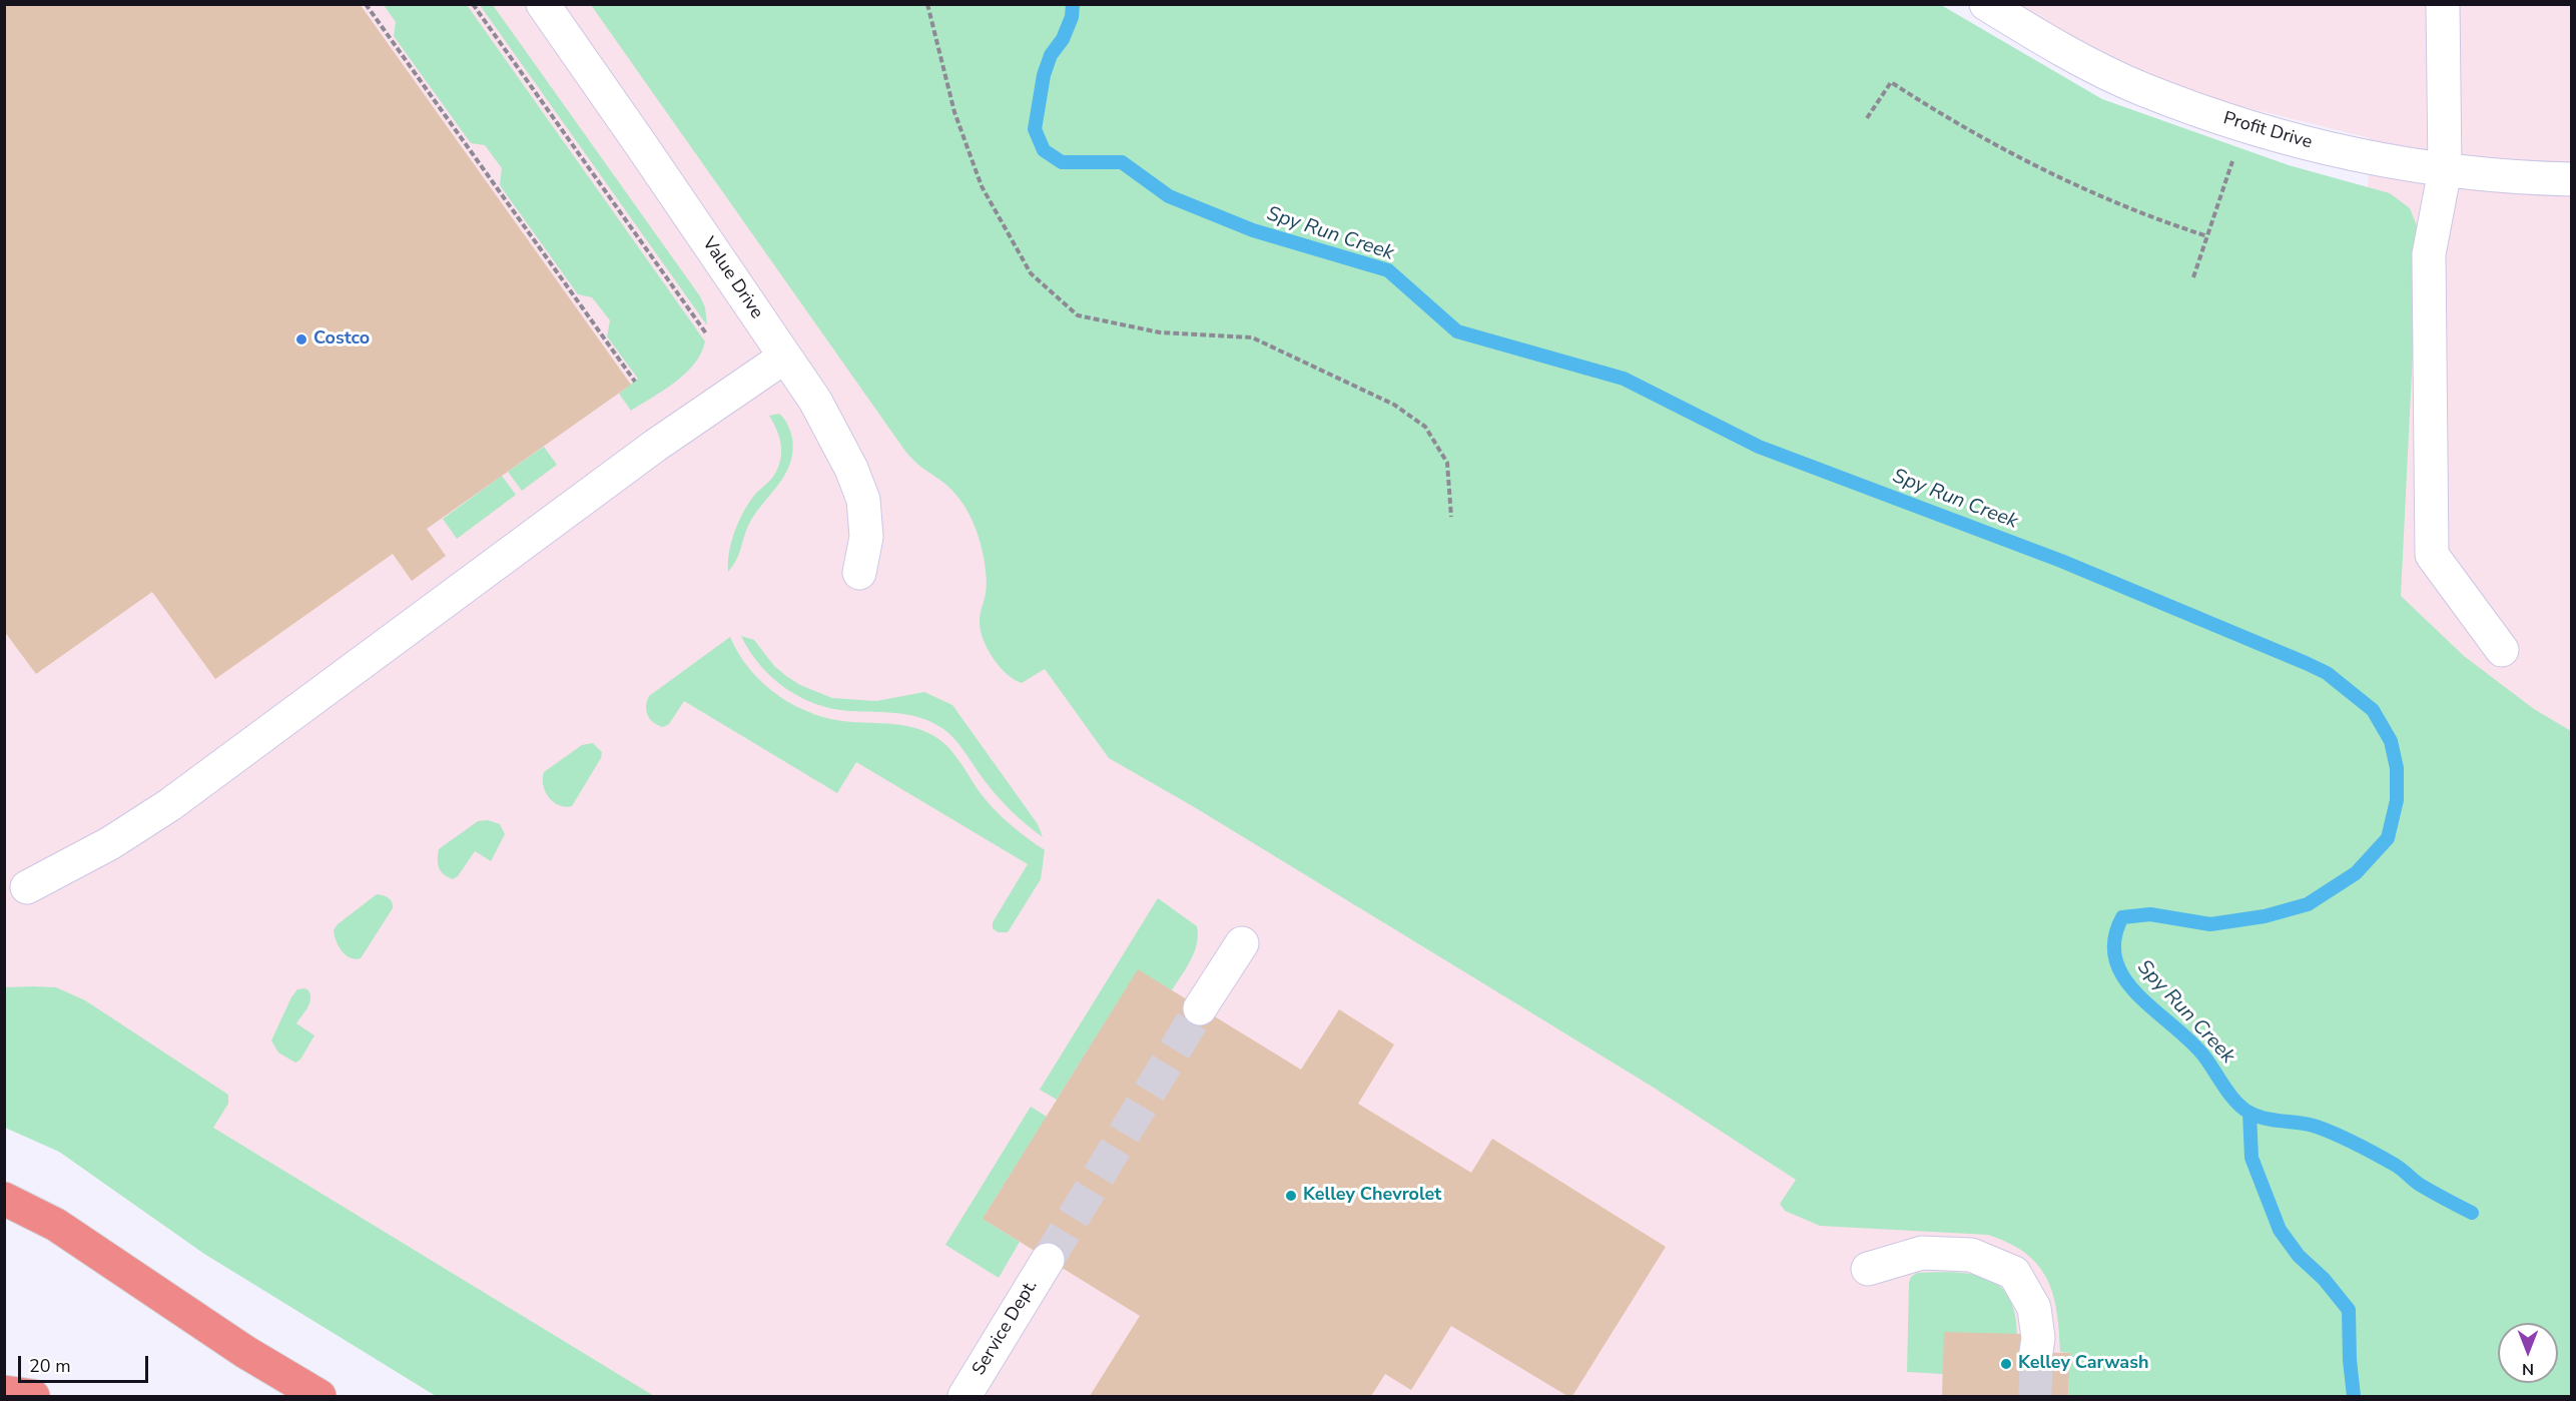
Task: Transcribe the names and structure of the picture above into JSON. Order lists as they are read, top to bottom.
{
  "streets": {
    "street": ["Profit Drive", "Value Drive", "Service Dept."]
  },
  "water": ["Spy Run Creek"],
  "places": ["Costco", "Kelley Chevrolet", "Kelley Carwash"],
  "scale_bar": "20 m",
  "north": "bottom"
}
